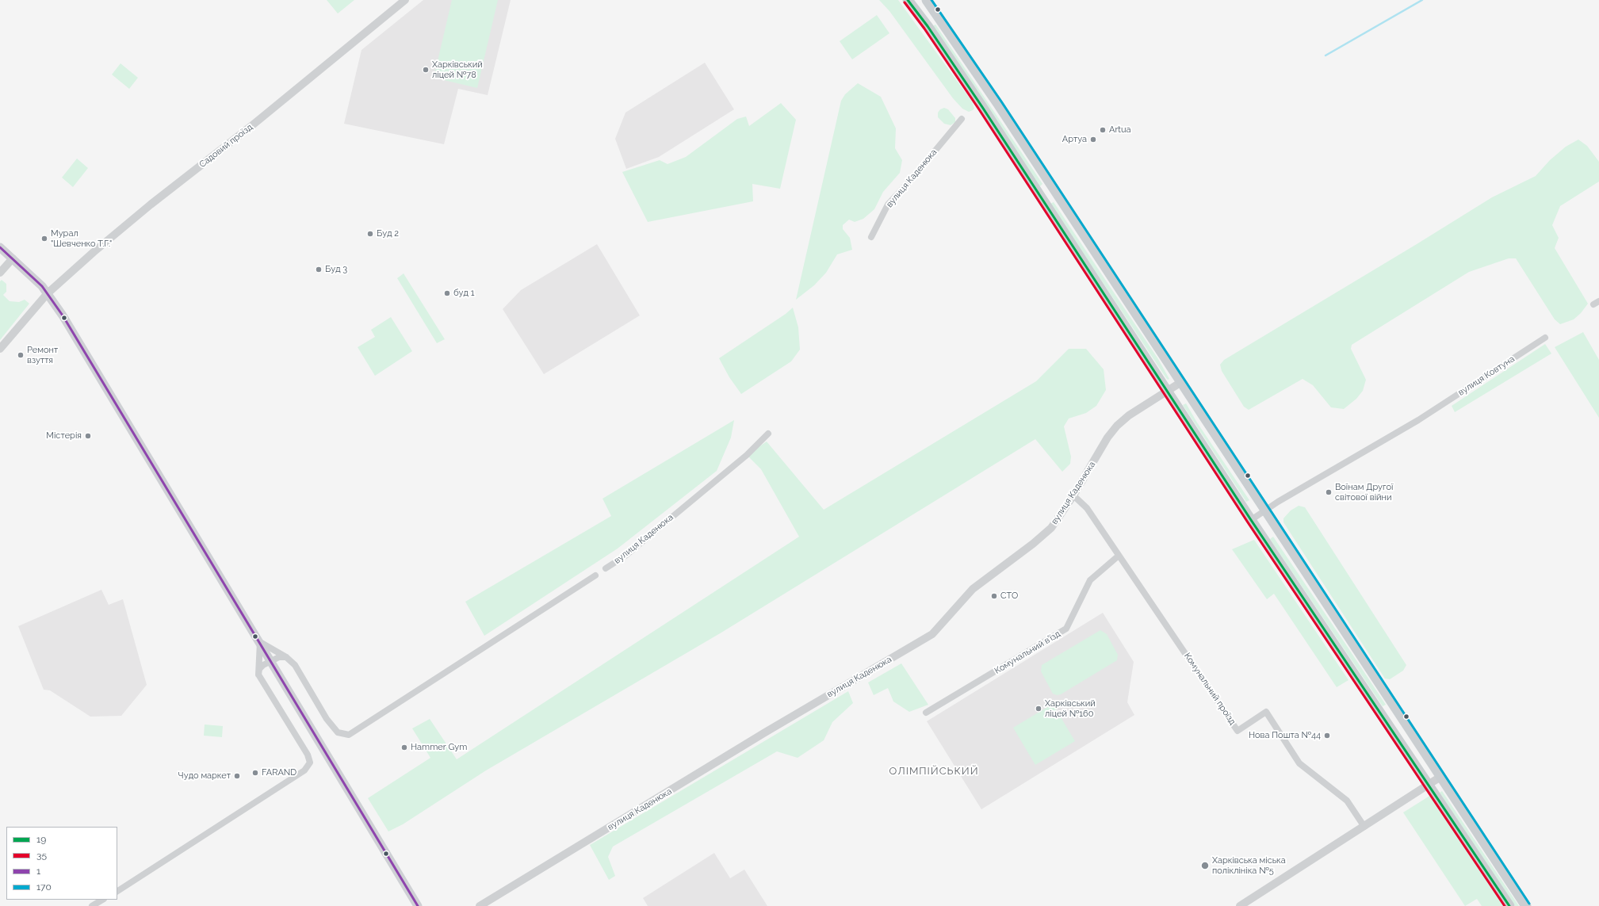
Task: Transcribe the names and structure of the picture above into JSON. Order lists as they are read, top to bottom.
{
  "streets": {
    "street": [
      "Садовий проїзд",
      "вулиця Каденюка",
      "вулиця Ковтуна",
      "Комунальний в’їзд",
      "Комунальний проїзд"
    ]
  },
  "crossings": [
    ["Комунальний в’їзд", "Комунальний проїзд"]
  ],
  "districts": ["ОЛІМПІЙСЬКИЙ"],
  "places": [
    "Харківський ліцей №78",
    "Artua",
    "Артуа",
    "Буд 2",
    "Мурал \"Шевченко Т.Г.\"",
    "Буд 3",
    "буд 1",
    "Ремонт взуття",
    "Містерія",
    "Воїнам Другої світової війни",
    "СТО",
    "Харківський ліцей №160",
    "Нова Пошта №44",
    "Hammer Gym",
    "FARAND",
    "Чудо маркет",
    "Харківська міська поліклініка №5"
  ],
  "lines": [
    "transit line 19",
    "transit line 170",
    "transit line 35",
    "transit line 1"
  ],
  "legend": [
    "19",
    "35",
    "1",
    "170"
  ]
}
